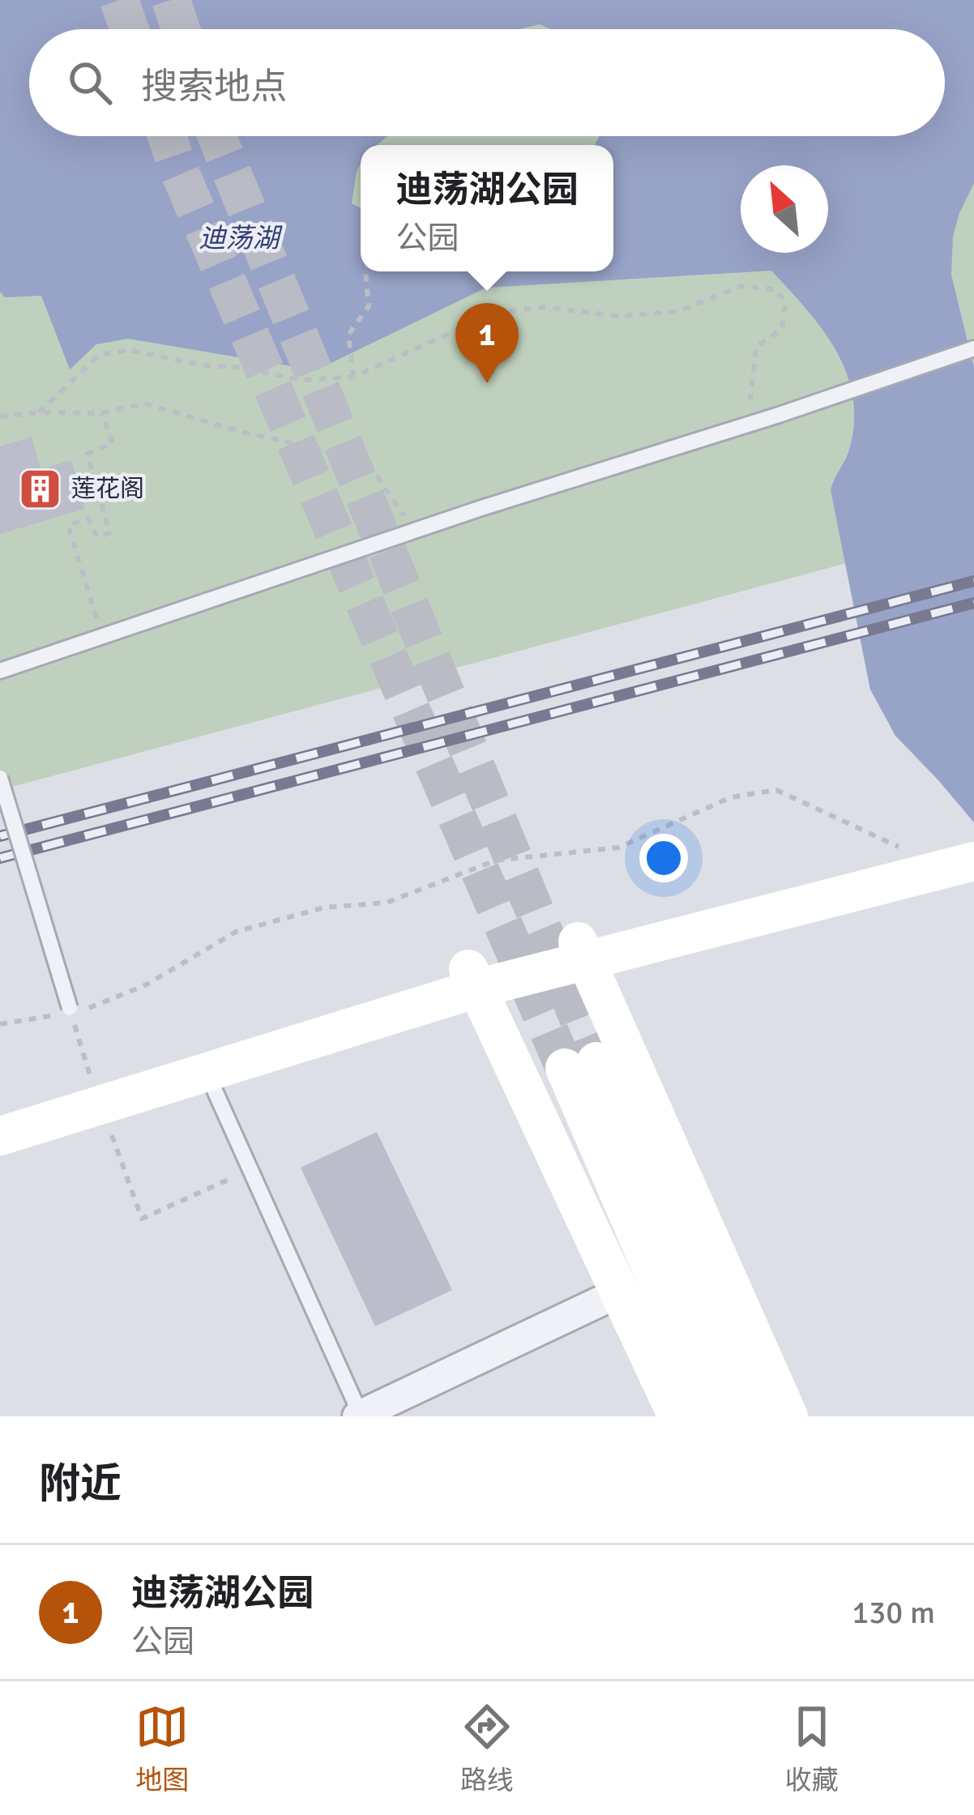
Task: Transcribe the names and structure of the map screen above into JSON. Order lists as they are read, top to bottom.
{
  "water": ["迪荡湖"],
  "places": {
    "building": ["莲花阁"]
  },
  "north": "top left",
  "page": {
    "search": "搜索地点",
    "popup": ["迪荡湖公园", "公园"],
    "pins": "1",
    "heading": "附近",
    "list": [
      {
        "mark": "1",
        "name": "迪荡湖公园",
        "note": "公园",
        "value": "130 m"
      }
    ],
    "nav": ["地图", "路线", "收藏"]
  }
}
